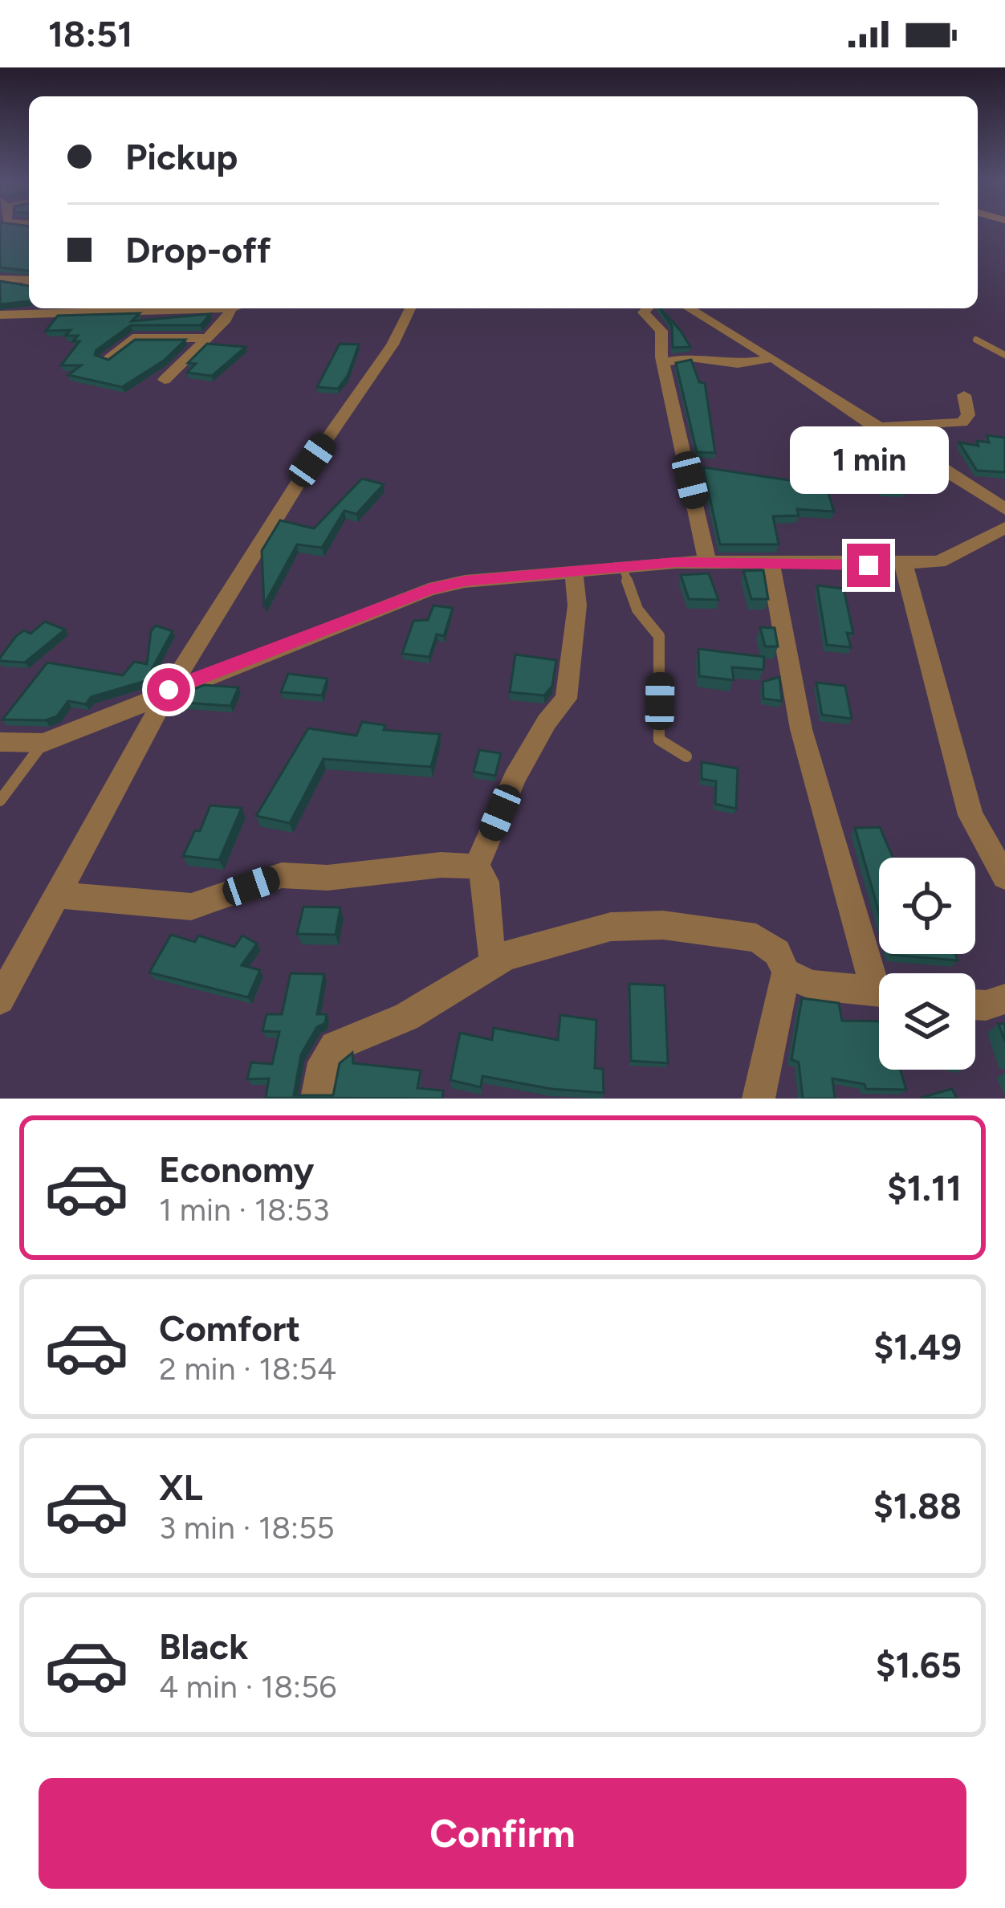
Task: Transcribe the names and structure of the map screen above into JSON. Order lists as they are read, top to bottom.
{
  "page": {
    "status": "18:51",
    "banner": ["Pickup", "Drop-off"],
    "bubble": "1 min",
    "list": [
      {
        "name": "Economy",
        "note": "1 min · 18:53",
        "value": "$1.11"
      },
      {
        "name": "Comfort",
        "note": "2 min · 18:54",
        "value": "$1.49"
      },
      {
        "name": "XL",
        "note": "3 min · 18:55",
        "value": "$1.88"
      },
      {
        "name": "Black",
        "note": "4 min · 18:56",
        "value": "$1.65"
      }
    ],
    "buttons": "Confirm"
  }
}
